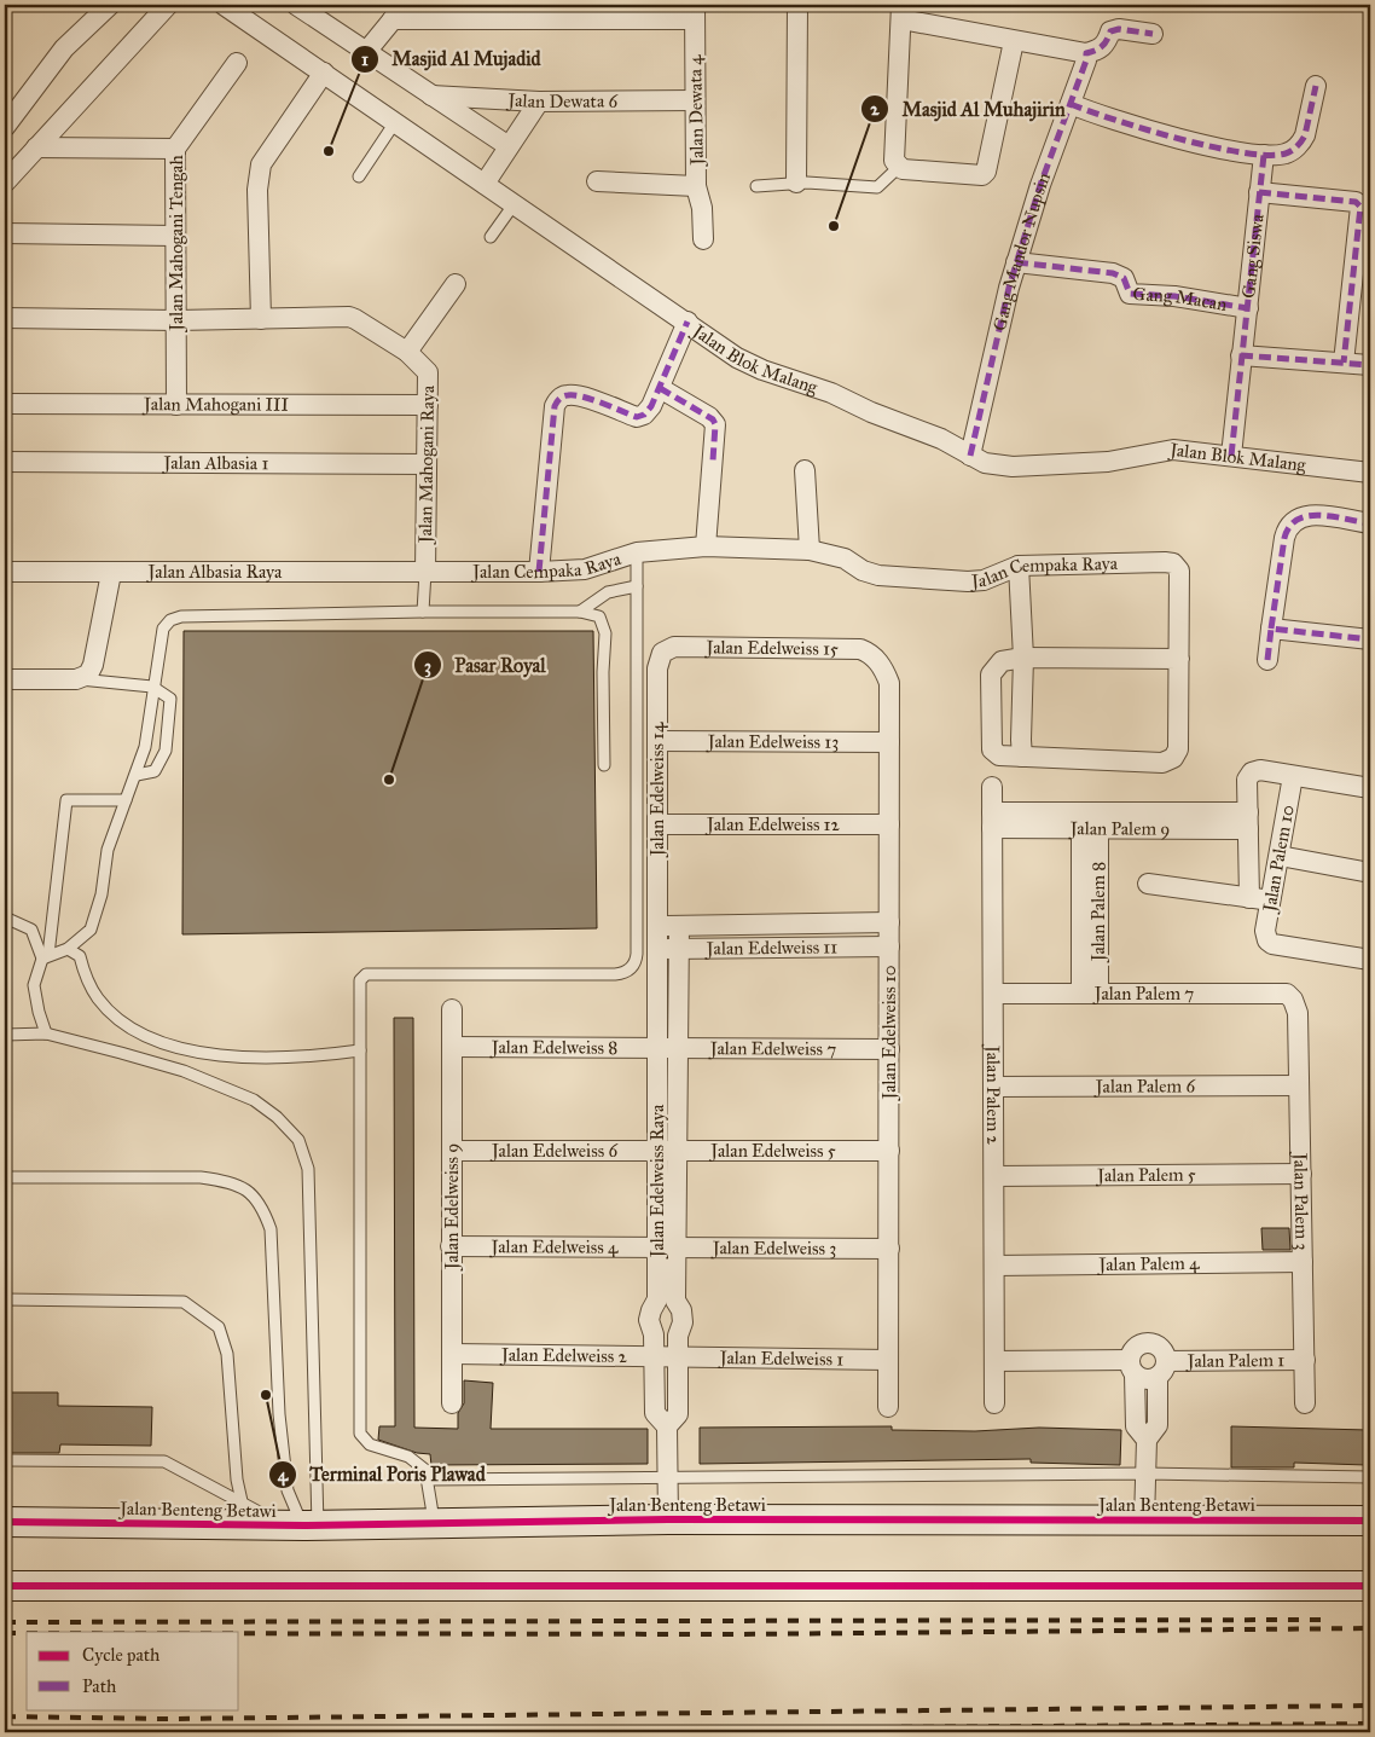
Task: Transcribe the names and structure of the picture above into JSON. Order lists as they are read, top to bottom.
{
  "streets": {
    "main road": ["Jalan Benteng Betawi"],
    "street": [
      "Jalan Dewata 6",
      "Jalan Dewata 4",
      "Jalan Mahogani Tengah",
      "Gang Mandor Nupsin",
      "Gang Siswa",
      "Gang Macan",
      "Jalan Blok Malang",
      "Jalan Mahogani III",
      "Jalan Albasia 1",
      "Jalan Mahogani Raya",
      "Jalan Cempaka Raya",
      "Jalan Albasia Raya",
      "Jalan Edelweiss 15",
      "Jalan Edelweiss 13",
      "Jalan Edelweiss 14",
      "Jalan Edelweiss 12",
      "Jalan Palem 9",
      "Jalan Palem 10",
      "Jalan Palem 8",
      "Jalan Edelweiss 11",
      "Jalan Palem 7",
      "Jalan Edelweiss 10",
      "Jalan Edelweiss 8",
      "Jalan Edelweiss 7",
      "Jalan Palem 6",
      "Jalan Palem 2",
      "Jalan Edelweiss 6",
      "Jalan Edelweiss 5",
      "Jalan Palem 5",
      "Jalan Edelweiss Raya",
      "Jalan Palem 3",
      "Jalan Edelweiss 9",
      "Jalan Edelweiss 4",
      "Jalan Edelweiss 3",
      "Jalan Palem 4",
      "Jalan Edelweiss 2",
      "Jalan Edelweiss 1",
      "Jalan Palem 1"
    ]
  },
  "crossings": [
    ["Jalan Dewata 6", "Jalan Dewata 4"],
    ["Jalan Mahogani Tengah", "Jalan Mahogani III"],
    ["Gang Mandor Nupsin", "Gang Macan"],
    ["Gang Mandor Nupsin", "Jalan Blok Malang"],
    ["Gang Siswa", "Gang Macan"],
    ["Gang Siswa", "Jalan Blok Malang"],
    ["Jalan Mahogani III", "Jalan Mahogani Raya"],
    ["Jalan Albasia 1", "Jalan Mahogani Raya"],
    ["Jalan Mahogani Raya", "Jalan Cempaka Raya"],
    ["Jalan Mahogani Raya", "Jalan Albasia Raya"],
    ["Jalan Cempaka Raya", "Jalan Albasia Raya"],
    ["Jalan Edelweiss 15", "Jalan Edelweiss 14"],
    ["Jalan Edelweiss 15", "Jalan Edelweiss 10"],
    ["Jalan Edelweiss 13", "Jalan Edelweiss 14"],
    ["Jalan Edelweiss 13", "Jalan Edelweiss 10"],
    ["Jalan Edelweiss 14", "Jalan Edelweiss 12"],
    ["Jalan Edelweiss 14", "Jalan Edelweiss 11"],
    ["Jalan Edelweiss 14", "Jalan Edelweiss Raya"],
    ["Jalan Edelweiss 12", "Jalan Edelweiss 10"],
    ["Jalan Palem 9", "Jalan Palem 10"],
    ["Jalan Palem 9", "Jalan Palem 8"],
    ["Jalan Palem 9", "Jalan Palem 2"],
    ["Jalan Palem 8", "Jalan Palem 7"],
    ["Jalan Edelweiss 11", "Jalan Edelweiss 10"],
    ["Jalan Edelweiss 11", "Jalan Edelweiss Raya"],
    ["Jalan Palem 7", "Jalan Palem 2"],
    ["Jalan Palem 7", "Jalan Palem 3"],
    ["Jalan Edelweiss 10", "Jalan Edelweiss 7"],
    ["Jalan Edelweiss 10", "Jalan Edelweiss 5"],
    ["Jalan Edelweiss 10", "Jalan Edelweiss 3"],
    ["Jalan Edelweiss 10", "Jalan Edelweiss 1"],
    ["Jalan Edelweiss 8", "Jalan Edelweiss 7"],
    ["Jalan Edelweiss 8", "Jalan Edelweiss Raya"],
    ["Jalan Edelweiss 8", "Jalan Edelweiss 9"],
    ["Jalan Edelweiss 7", "Jalan Edelweiss Raya"],
    ["Jalan Palem 6", "Jalan Palem 2"],
    ["Jalan Palem 6", "Jalan Palem 3"],
    ["Jalan Palem 2", "Jalan Palem 5"],
    ["Jalan Palem 2", "Jalan Palem 4"],
    ["Jalan Edelweiss 6", "Jalan Edelweiss 5"],
    ["Jalan Edelweiss 6", "Jalan Edelweiss Raya"],
    ["Jalan Edelweiss 6", "Jalan Edelweiss 9"],
    ["Jalan Edelweiss 5", "Jalan Edelweiss Raya"],
    ["Jalan Palem 5", "Jalan Palem 3"],
    ["Jalan Edelweiss Raya", "Jalan Edelweiss 4"],
    ["Jalan Edelweiss Raya", "Jalan Edelweiss 3"],
    ["Jalan Edelweiss Raya", "Jalan Edelweiss 2"],
    ["Jalan Edelweiss Raya", "Jalan Edelweiss 1"],
    ["Jalan Edelweiss Raya", "Jalan Benteng Betawi"],
    ["Jalan Palem 3", "Jalan Palem 4"],
    ["Jalan Palem 3", "Jalan Palem 1"],
    ["Jalan Edelweiss 9", "Jalan Edelweiss 4"],
    ["Jalan Edelweiss 9", "Jalan Edelweiss 2"],
    ["Jalan Edelweiss 4", "Jalan Edelweiss 3"],
    ["Jalan Edelweiss 2", "Jalan Edelweiss 1"]
  ],
  "places": [
    "Masjid Al Mujadid",
    "Masjid Al Muhajirin",
    "Pasar Royal",
    "Terminal Poris Plawad"
  ],
  "legend": ["Cycle path", "Path"]
}
